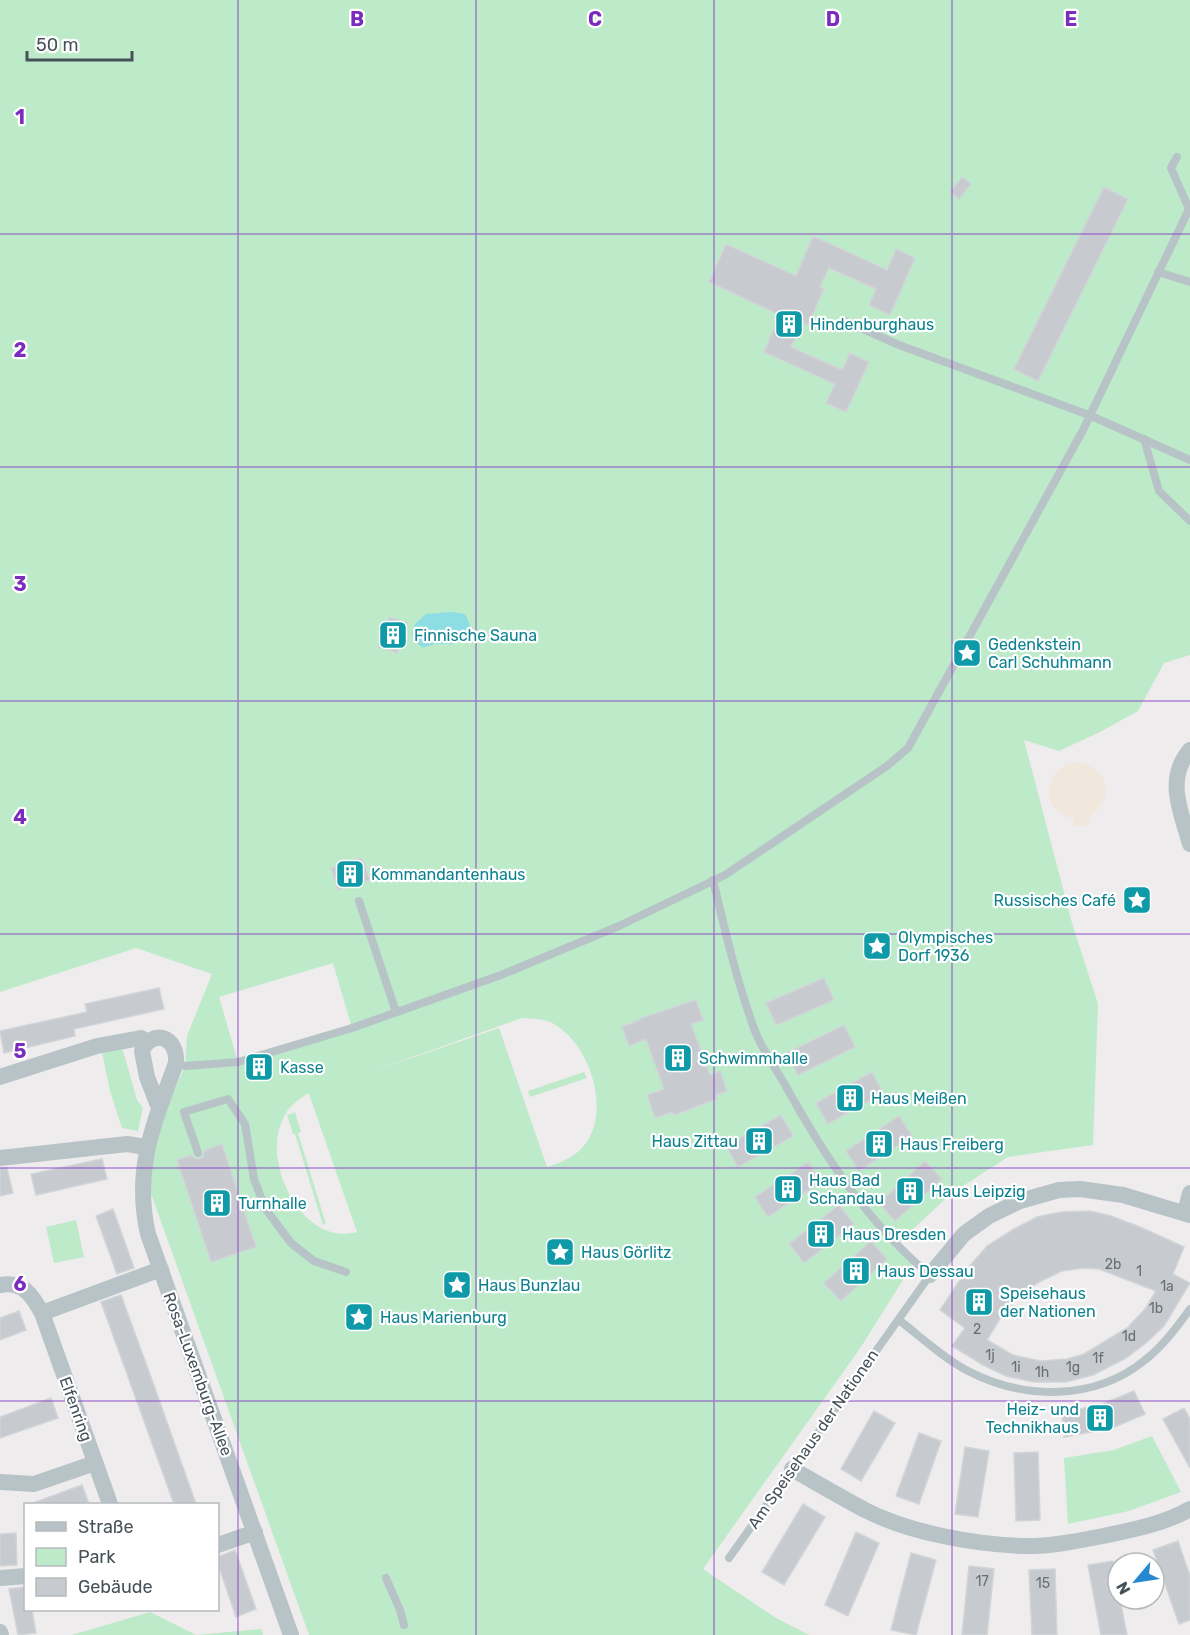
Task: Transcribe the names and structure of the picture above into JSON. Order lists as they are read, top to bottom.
{
  "streets": {
    "street": ["Rosa-Luxemburg-Allee", "Elfenring", "Am Speisehaus der Nationen"]
  },
  "places": {
    "building": [
      "Hindenburghaus",
      "Finnische Sauna",
      "Kommandantenhaus",
      "Schwimmhalle",
      "Kasse",
      "Haus Meißen",
      "Haus Zittau",
      "Haus Freiberg",
      "Haus Bad Schandau",
      "Haus Leipzig",
      "Turnhalle",
      "Haus Dresden",
      "Haus Dessau",
      "Speisehaus der Nationen",
      "Heiz- und Technikhaus"
    ],
    "place": [
      "Gedenkstein Carl Schuhmann",
      "Russisches Café",
      "Olympisches Dorf 1936",
      "Haus Görlitz",
      "Haus Bunzlau",
      "Haus Marienburg"
    ]
  },
  "house_numbers": [
    "2b",
    "1",
    "1a",
    "1b",
    "2",
    "1d",
    "1j",
    "1f",
    "1i",
    "1g",
    "1h",
    "17",
    "15"
  ],
  "legend": ["Straße", "Park", "Gebäude"],
  "scale_bar": "50 m",
  "north": "bottom left",
  "grid": {
    "columns": [
      "B",
      "C",
      "D",
      "E"
    ],
    "rows": [
      "1",
      "2",
      "3",
      "4",
      "5",
      "6"
    ]
  }
}
